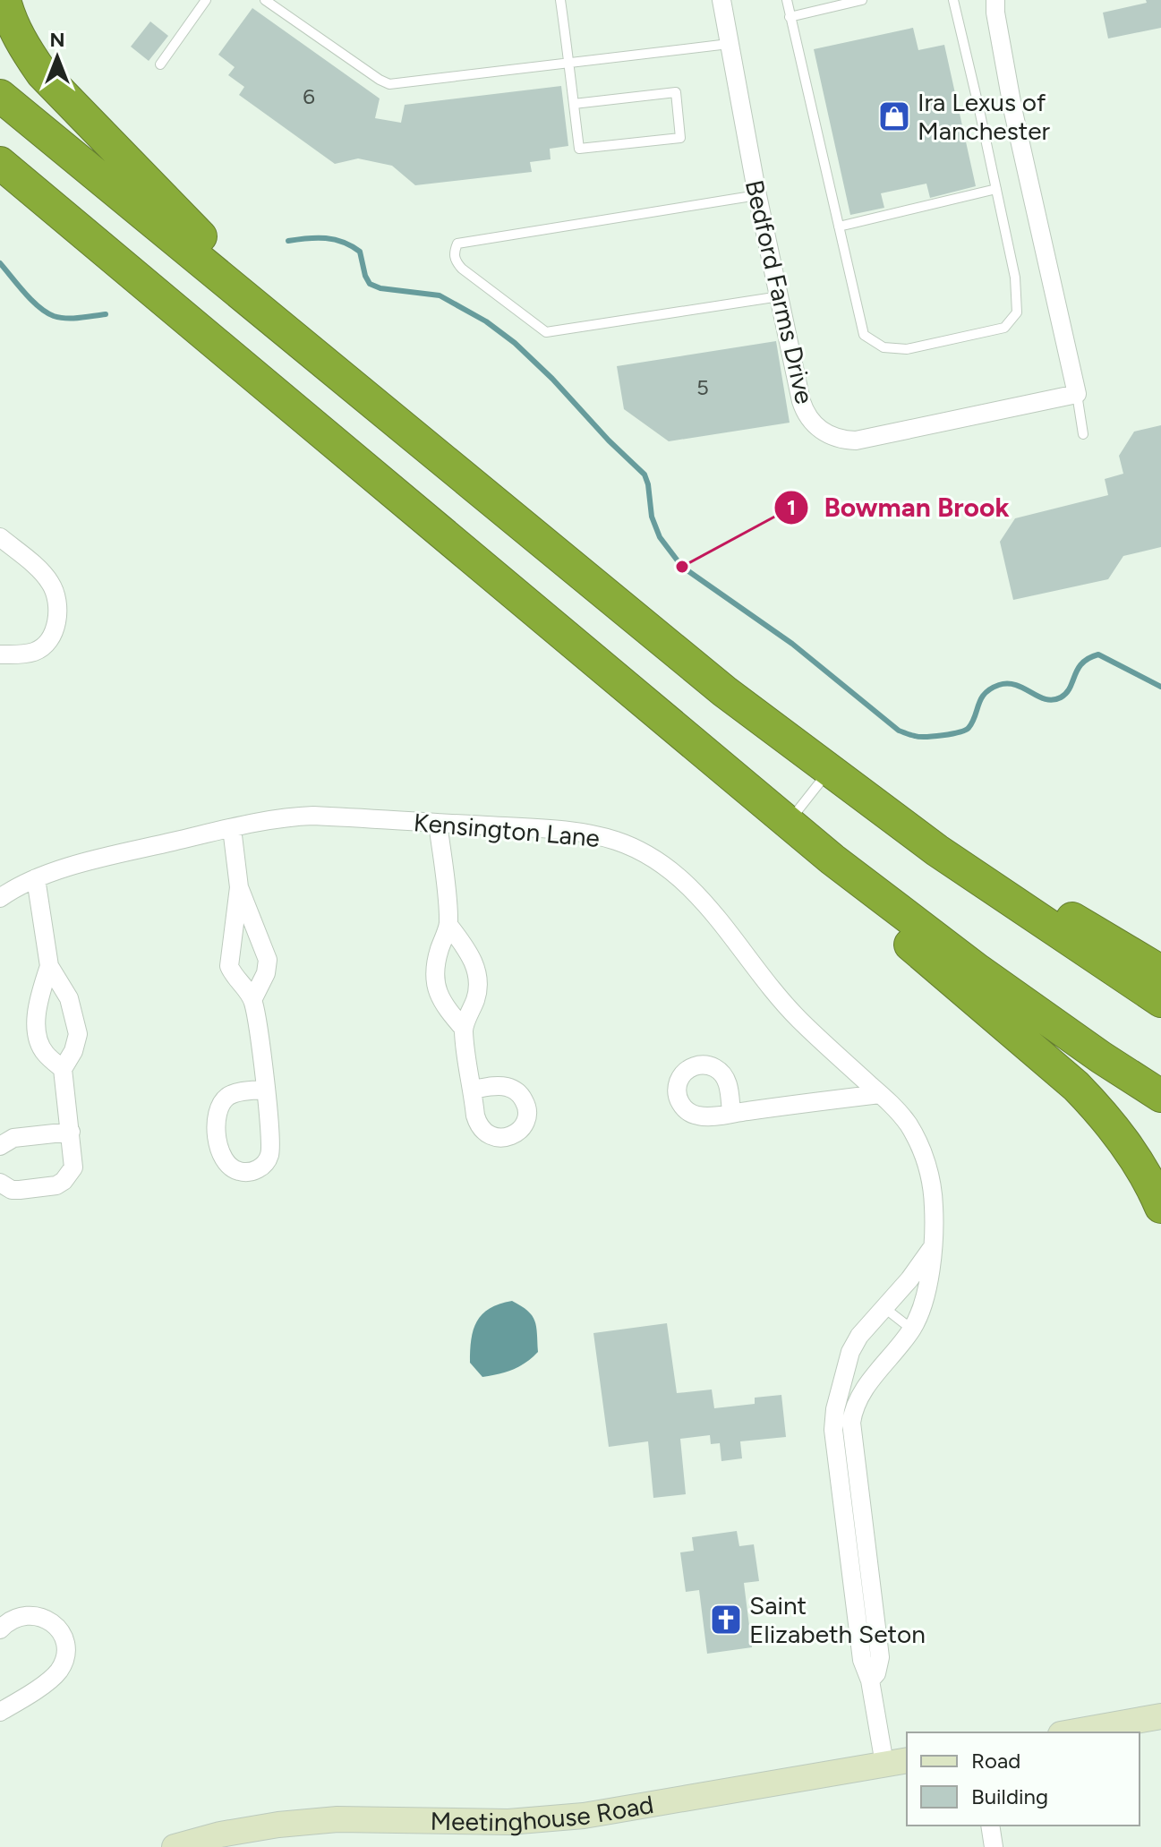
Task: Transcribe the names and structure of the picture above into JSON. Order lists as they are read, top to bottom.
{
  "streets": {
    "street": ["Bedford Farms Drive", "Kensington Lane", "Meetinghouse Road"]
  },
  "crossings": [
    ["Kensington Lane", "Meetinghouse Road"]
  ],
  "places": {
    "shop": ["Ira Lexus of Manchester"],
    "other": ["Bowman Brook"],
    "church": ["Saint Elizabeth Seton"]
  },
  "house_numbers": ["6", "5"],
  "legend": ["Road", "Building"],
  "north": "top"
}
